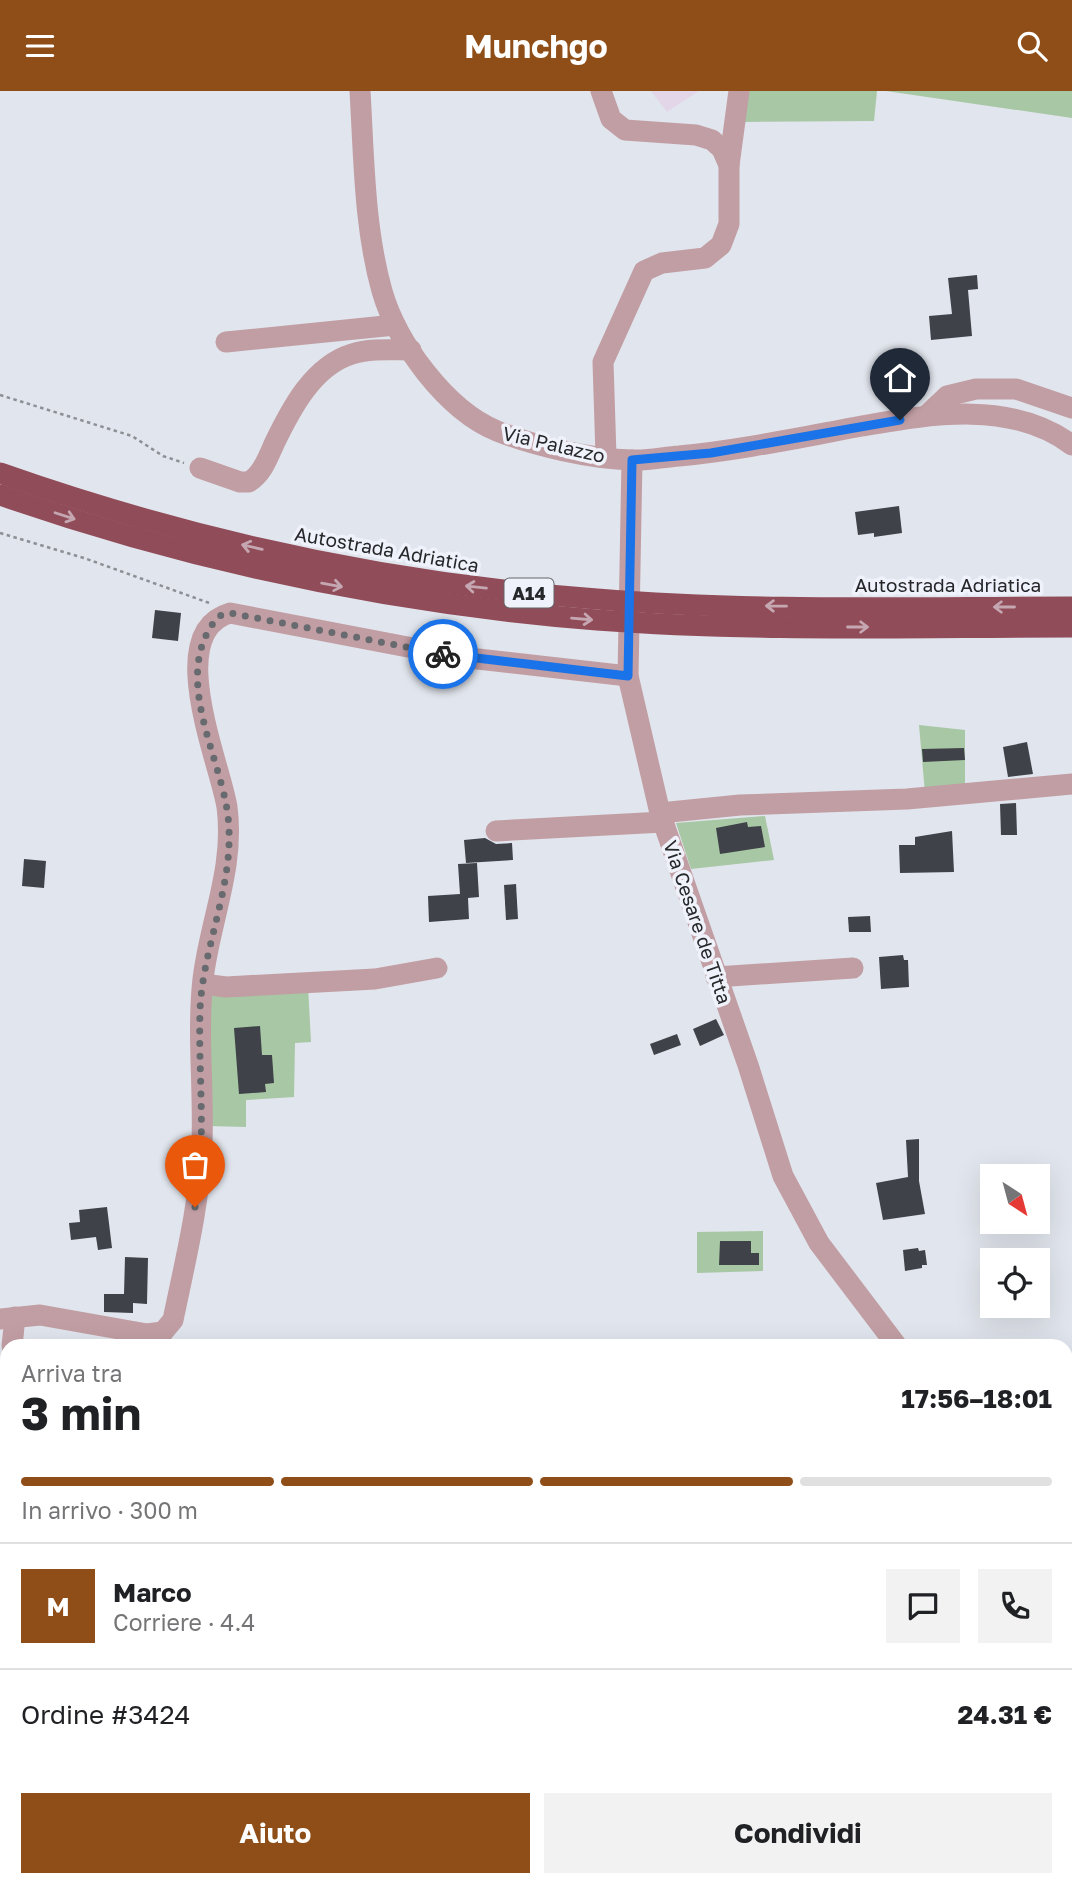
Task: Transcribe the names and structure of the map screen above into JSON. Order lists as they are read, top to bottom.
{
  "streets": {
    "highway": ["Autostrada Adriatica", "A14"],
    "street": ["Via Palazzo", "Via Cesare de Titta"]
  },
  "crossings": [
    ["Via Palazzo", "Via Cesare de Titta"]
  ],
  "north": "bottom right",
  "page": {
    "header": "Munchgo",
    "heading": ["3 min", "Arriva tra", "17:56–18:01"],
    "panel": [
      "Marco",
      "Corriere · 4.4",
      "Ordine #3424",
      "24.31 €"
    ],
    "bar": "In arrivo · 300 m",
    "round": "M",
    "buttons": ["Aiuto", "Condividi"]
  }
}
